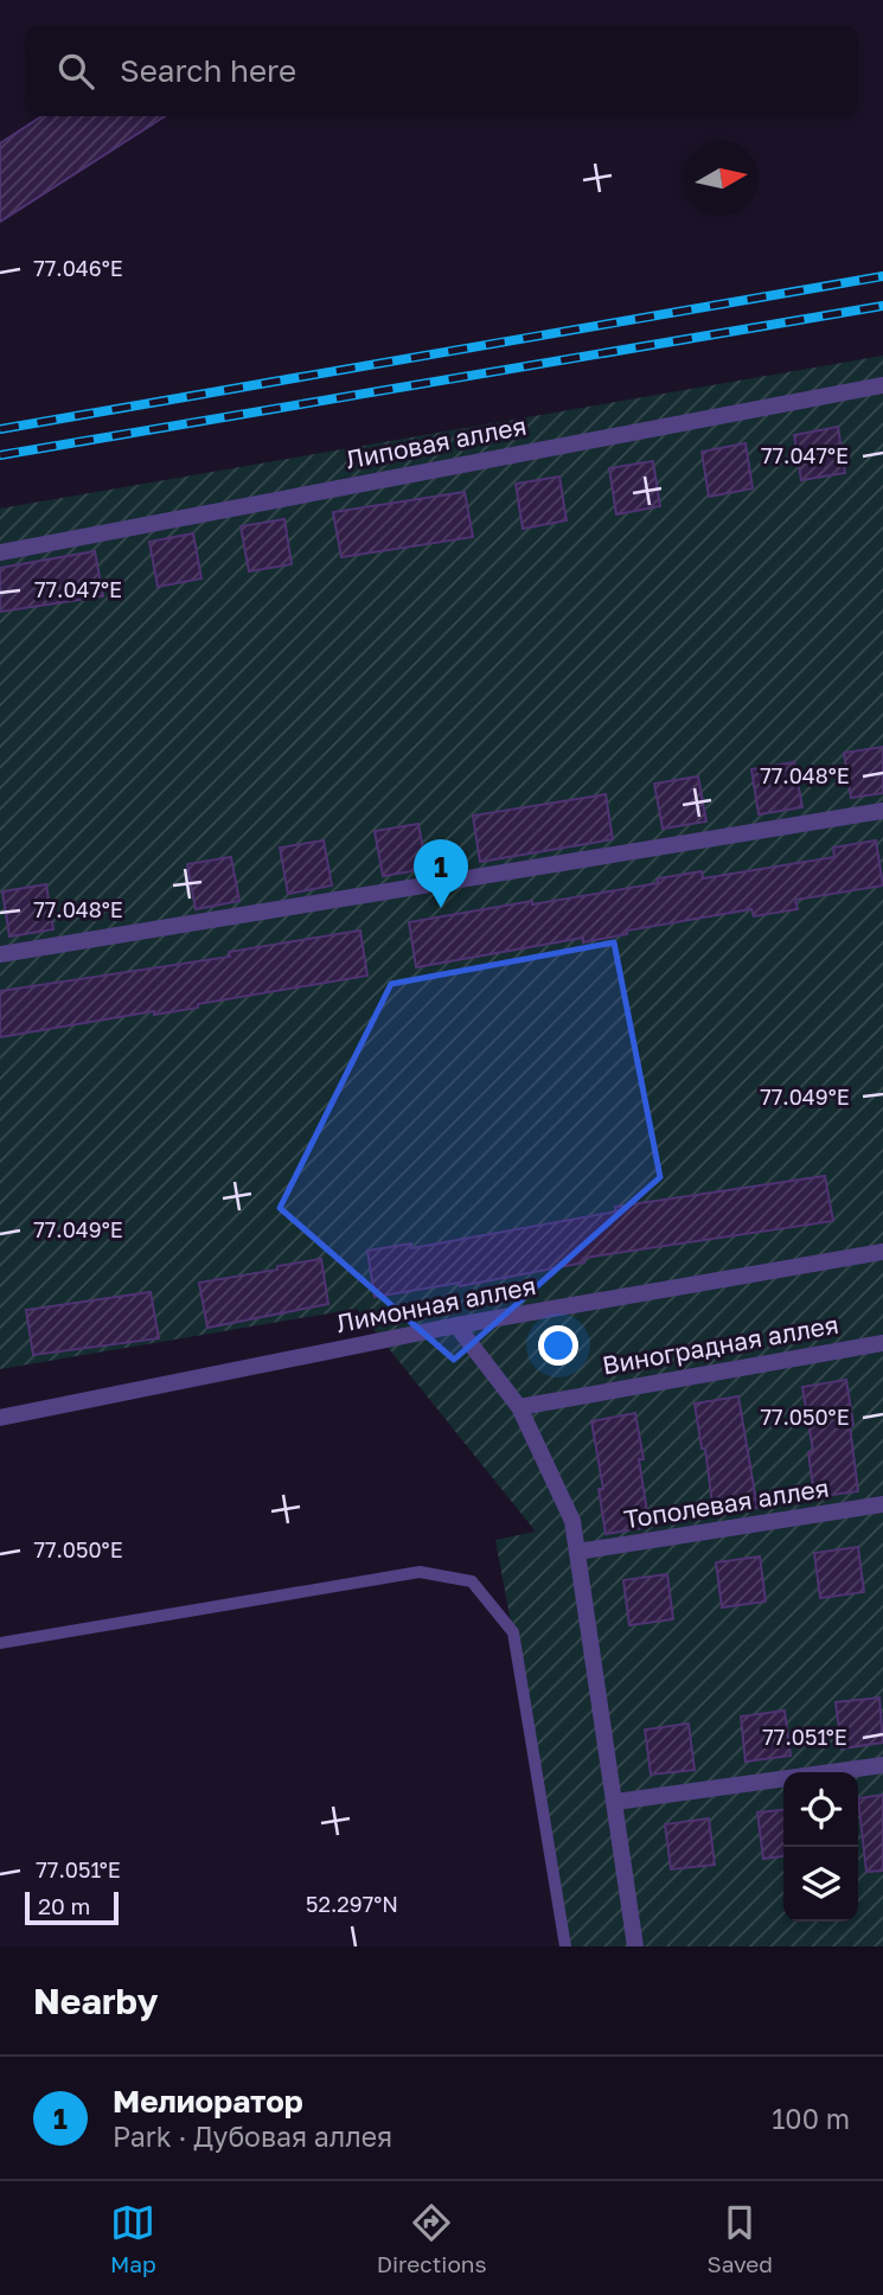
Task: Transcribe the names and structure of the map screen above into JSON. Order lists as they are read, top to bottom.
{
  "streets": {
    "street": [
      "Липовая аллея",
      "Лимонная аллея",
      "Виноградная аллея",
      "Тополевая аллея"
    ]
  },
  "scale_bar": "20 m",
  "north": "right",
  "page": {
    "search": "Search here",
    "pins": "1",
    "scale": "20 m",
    "heading": "Nearby",
    "list": [
      {
        "mark": "1",
        "name": "Мелиоратор",
        "note": "Park · Дубовая аллея",
        "value": "100 m"
      }
    ],
    "nav": ["Map", "Directions", "Saved"]
  },
  "coordinates": [
    "77.046°E",
    "77.047°E",
    "77.048°E",
    "77.049°E",
    "77.050°E",
    "77.051°E",
    "52.297°N"
  ]
}
